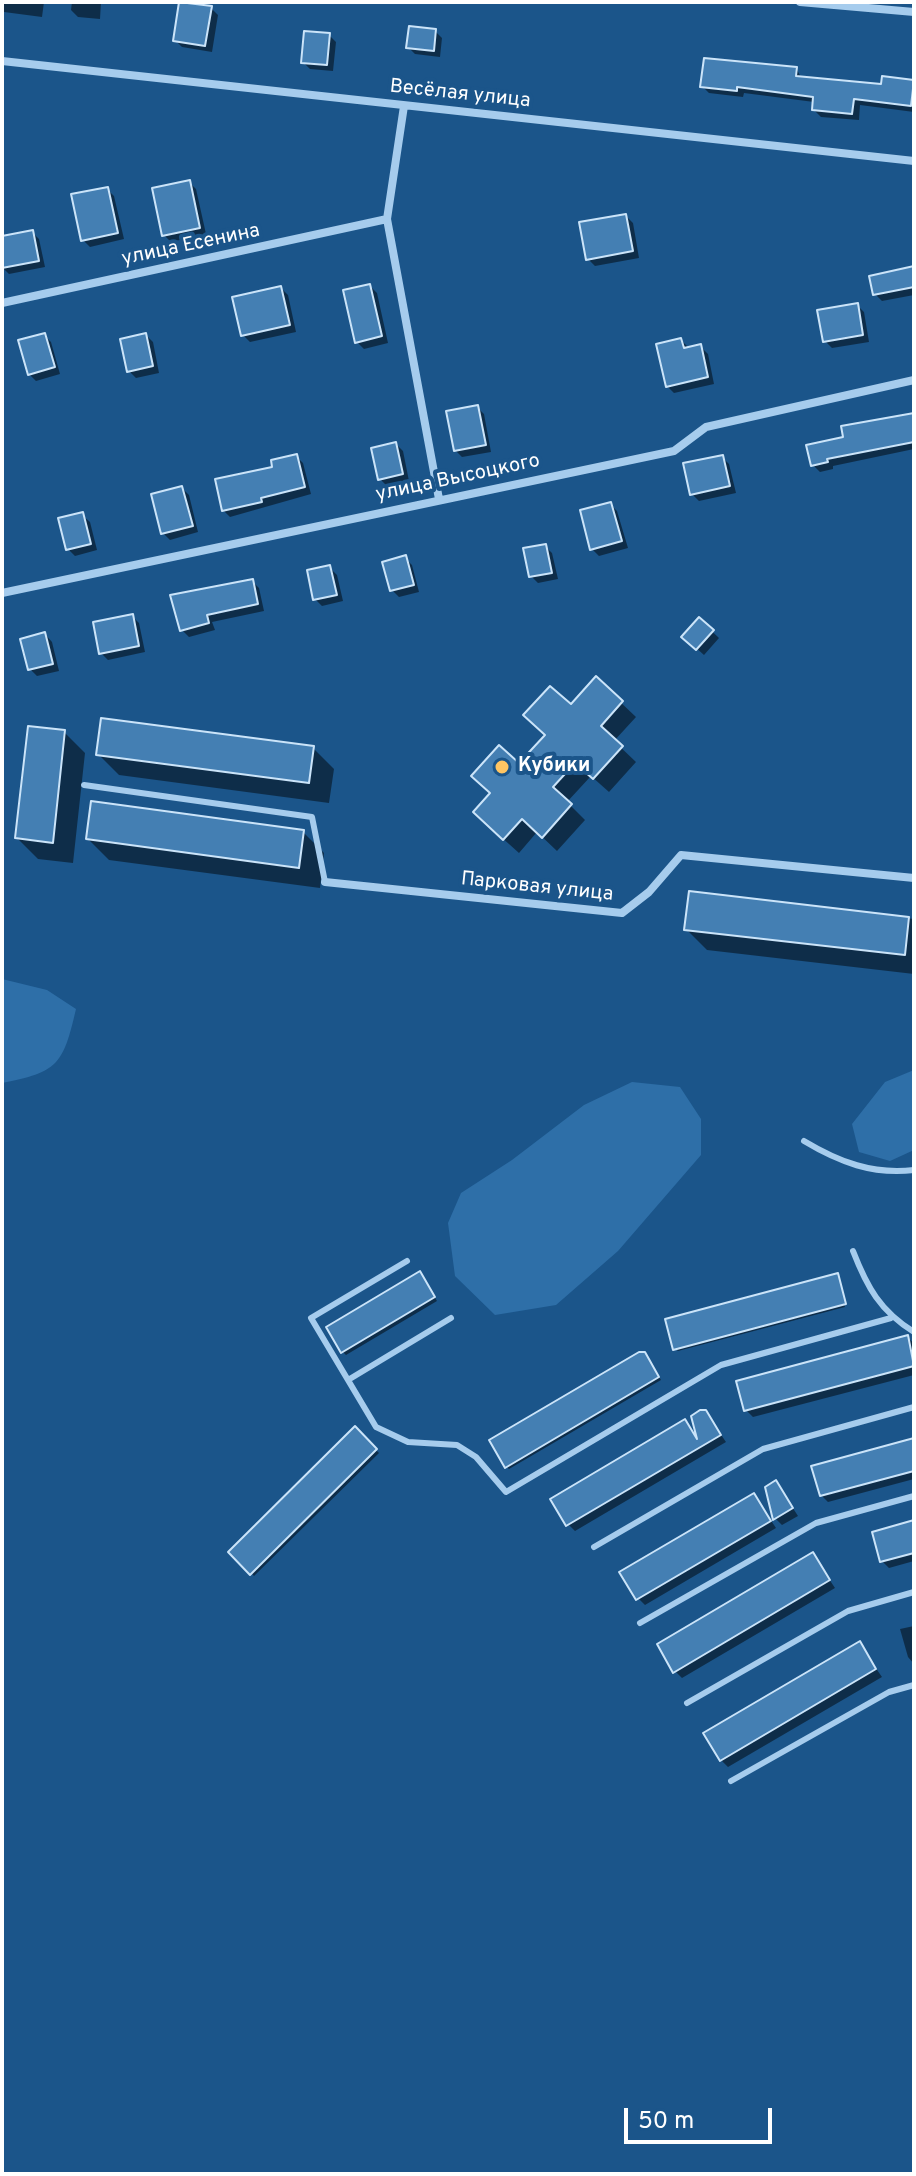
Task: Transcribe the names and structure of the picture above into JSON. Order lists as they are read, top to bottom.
{
  "streets": {
    "street": [
      "Весёлая улица",
      "улица Есенина",
      "улица Высоцкого",
      "Парковая улица"
    ]
  },
  "places": ["Кубики"],
  "scale_bar": "50 m"
}
